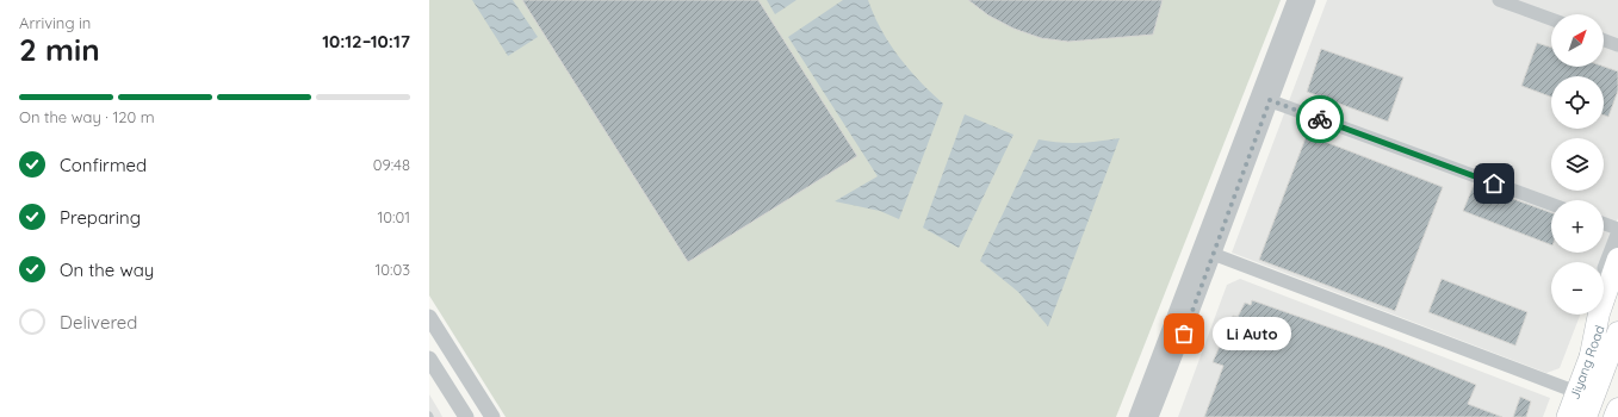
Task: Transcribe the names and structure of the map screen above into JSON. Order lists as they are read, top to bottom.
{
  "streets": {
    "main road": ["Jiyang Road"]
  },
  "places": ["Li Auto"],
  "north": "top right",
  "page": {
    "heading": ["2 min", "Arriving in", "10:12–10:17"],
    "map_buttons": ["+", "−"],
    "bar": "On the way · 120 m",
    "list": [
      ["Confirmed", "09:48"],
      ["Preparing", "10:01"],
      ["On the way", "10:03"],
      "Delivered"
    ],
    "bubble": "Li Auto"
  }
}
